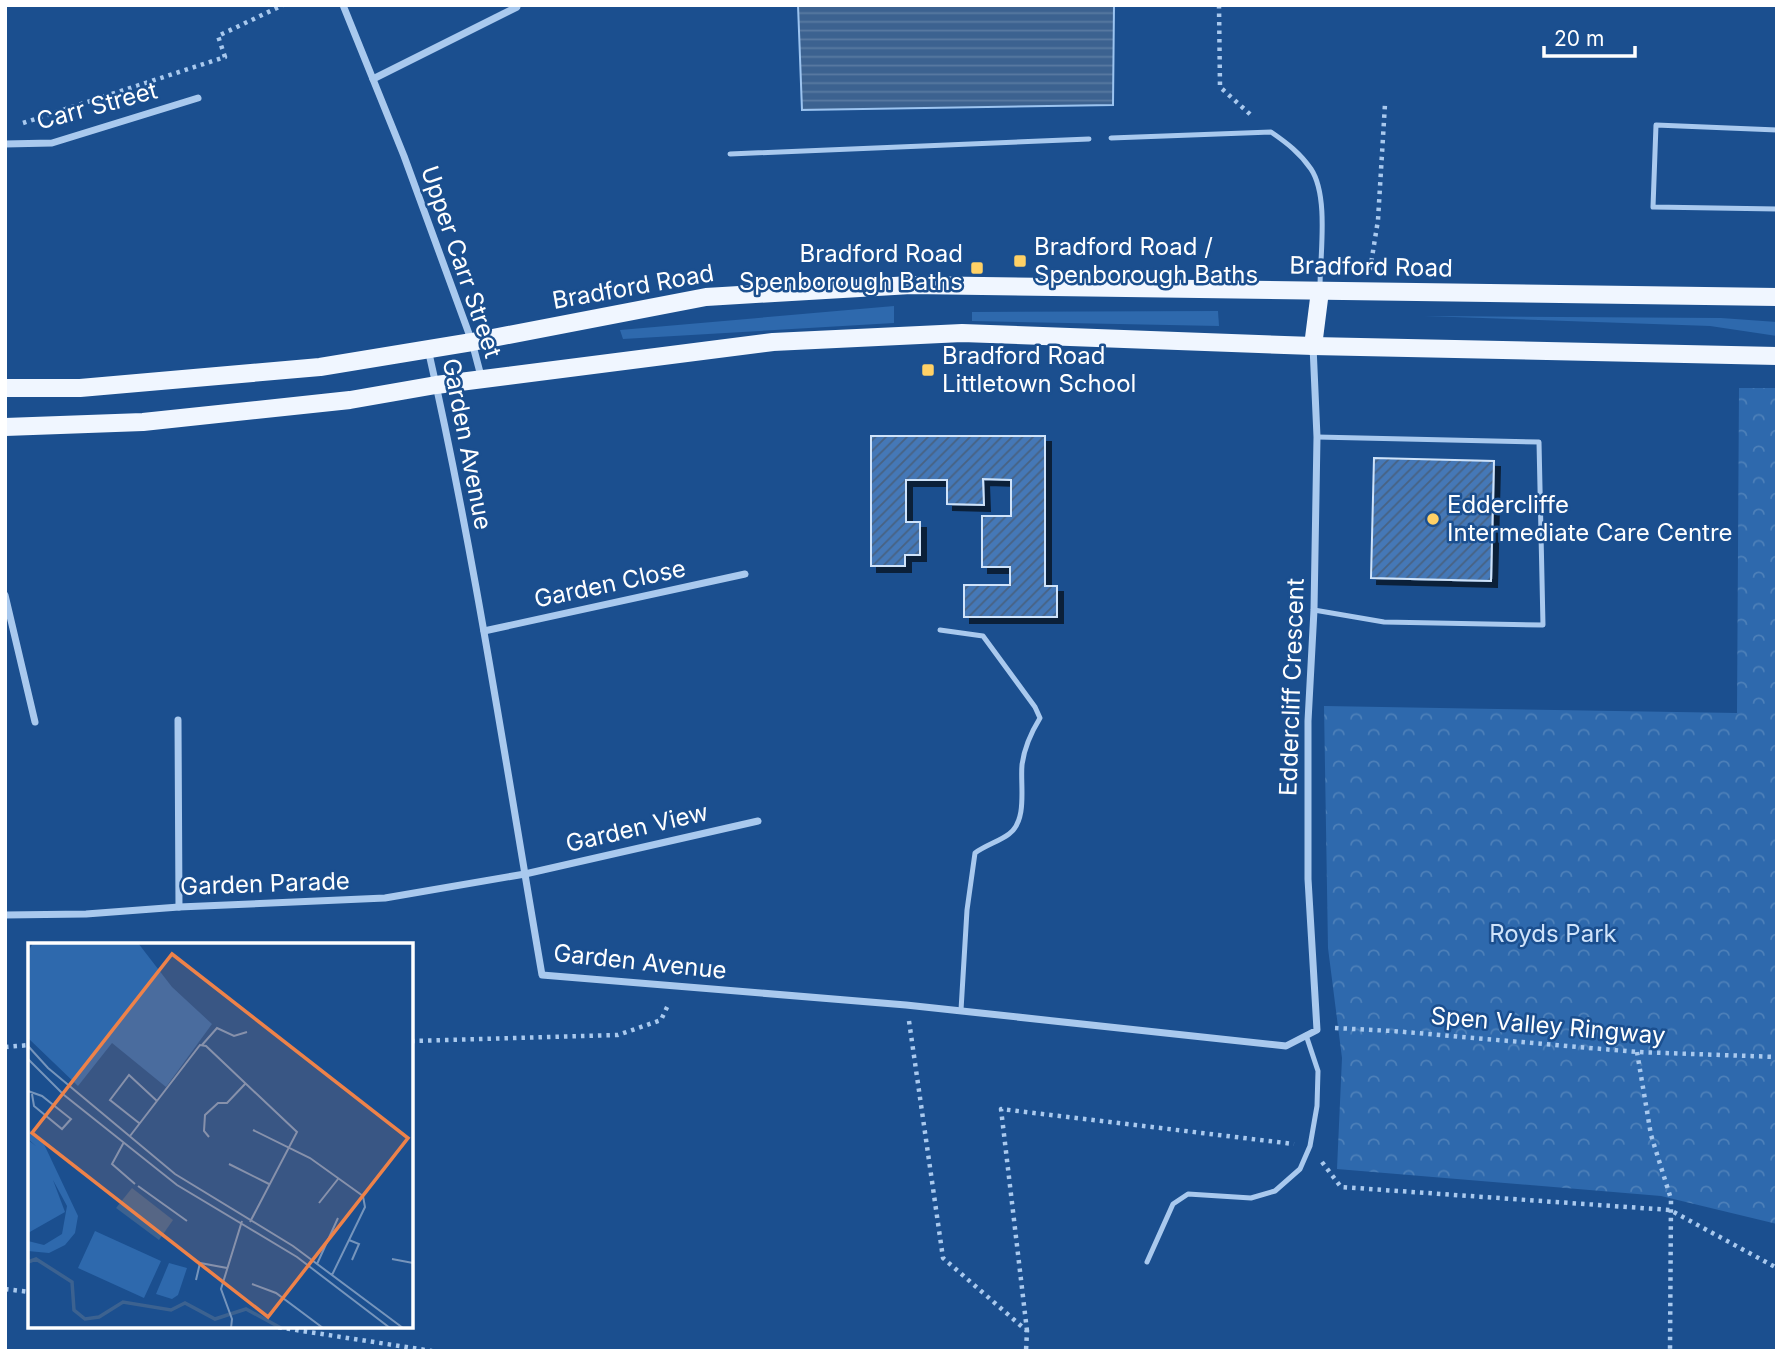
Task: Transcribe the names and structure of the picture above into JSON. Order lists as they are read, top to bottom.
{
  "streets": {
    "main road": ["Bradford Road"],
    "street": [
      "Carr Street",
      "Upper Carr Street",
      "Garden Avenue",
      "Garden Close",
      "Eddercliff Crescent",
      "Garden View",
      "Garden Parade"
    ],
    "path": ["Spen Valley Ringway"]
  },
  "crossings": [
    ["Upper Carr Street", "Bradford Road"],
    ["Bradford Road", "Garden Avenue"],
    ["Garden Avenue", "Garden Close"],
    ["Garden Avenue", "Eddercliff Crescent"],
    ["Garden Avenue", "Garden View"],
    ["Garden Avenue", "Garden Parade"],
    ["Garden Avenue", "Spen Valley Ringway"],
    ["Eddercliff Crescent", "Spen Valley Ringway"],
    ["Garden View", "Garden Parade"]
  ],
  "parks": ["Royds Park"],
  "places": {
    "transit": ["Bradford Road / Spenborough Baths", "Bradford Road Spenborough Baths", "Bradford Road Littletown School"],
    "other": ["Eddercliffe Intermediate Care Centre"]
  },
  "scale_bar": "20 m"
}
